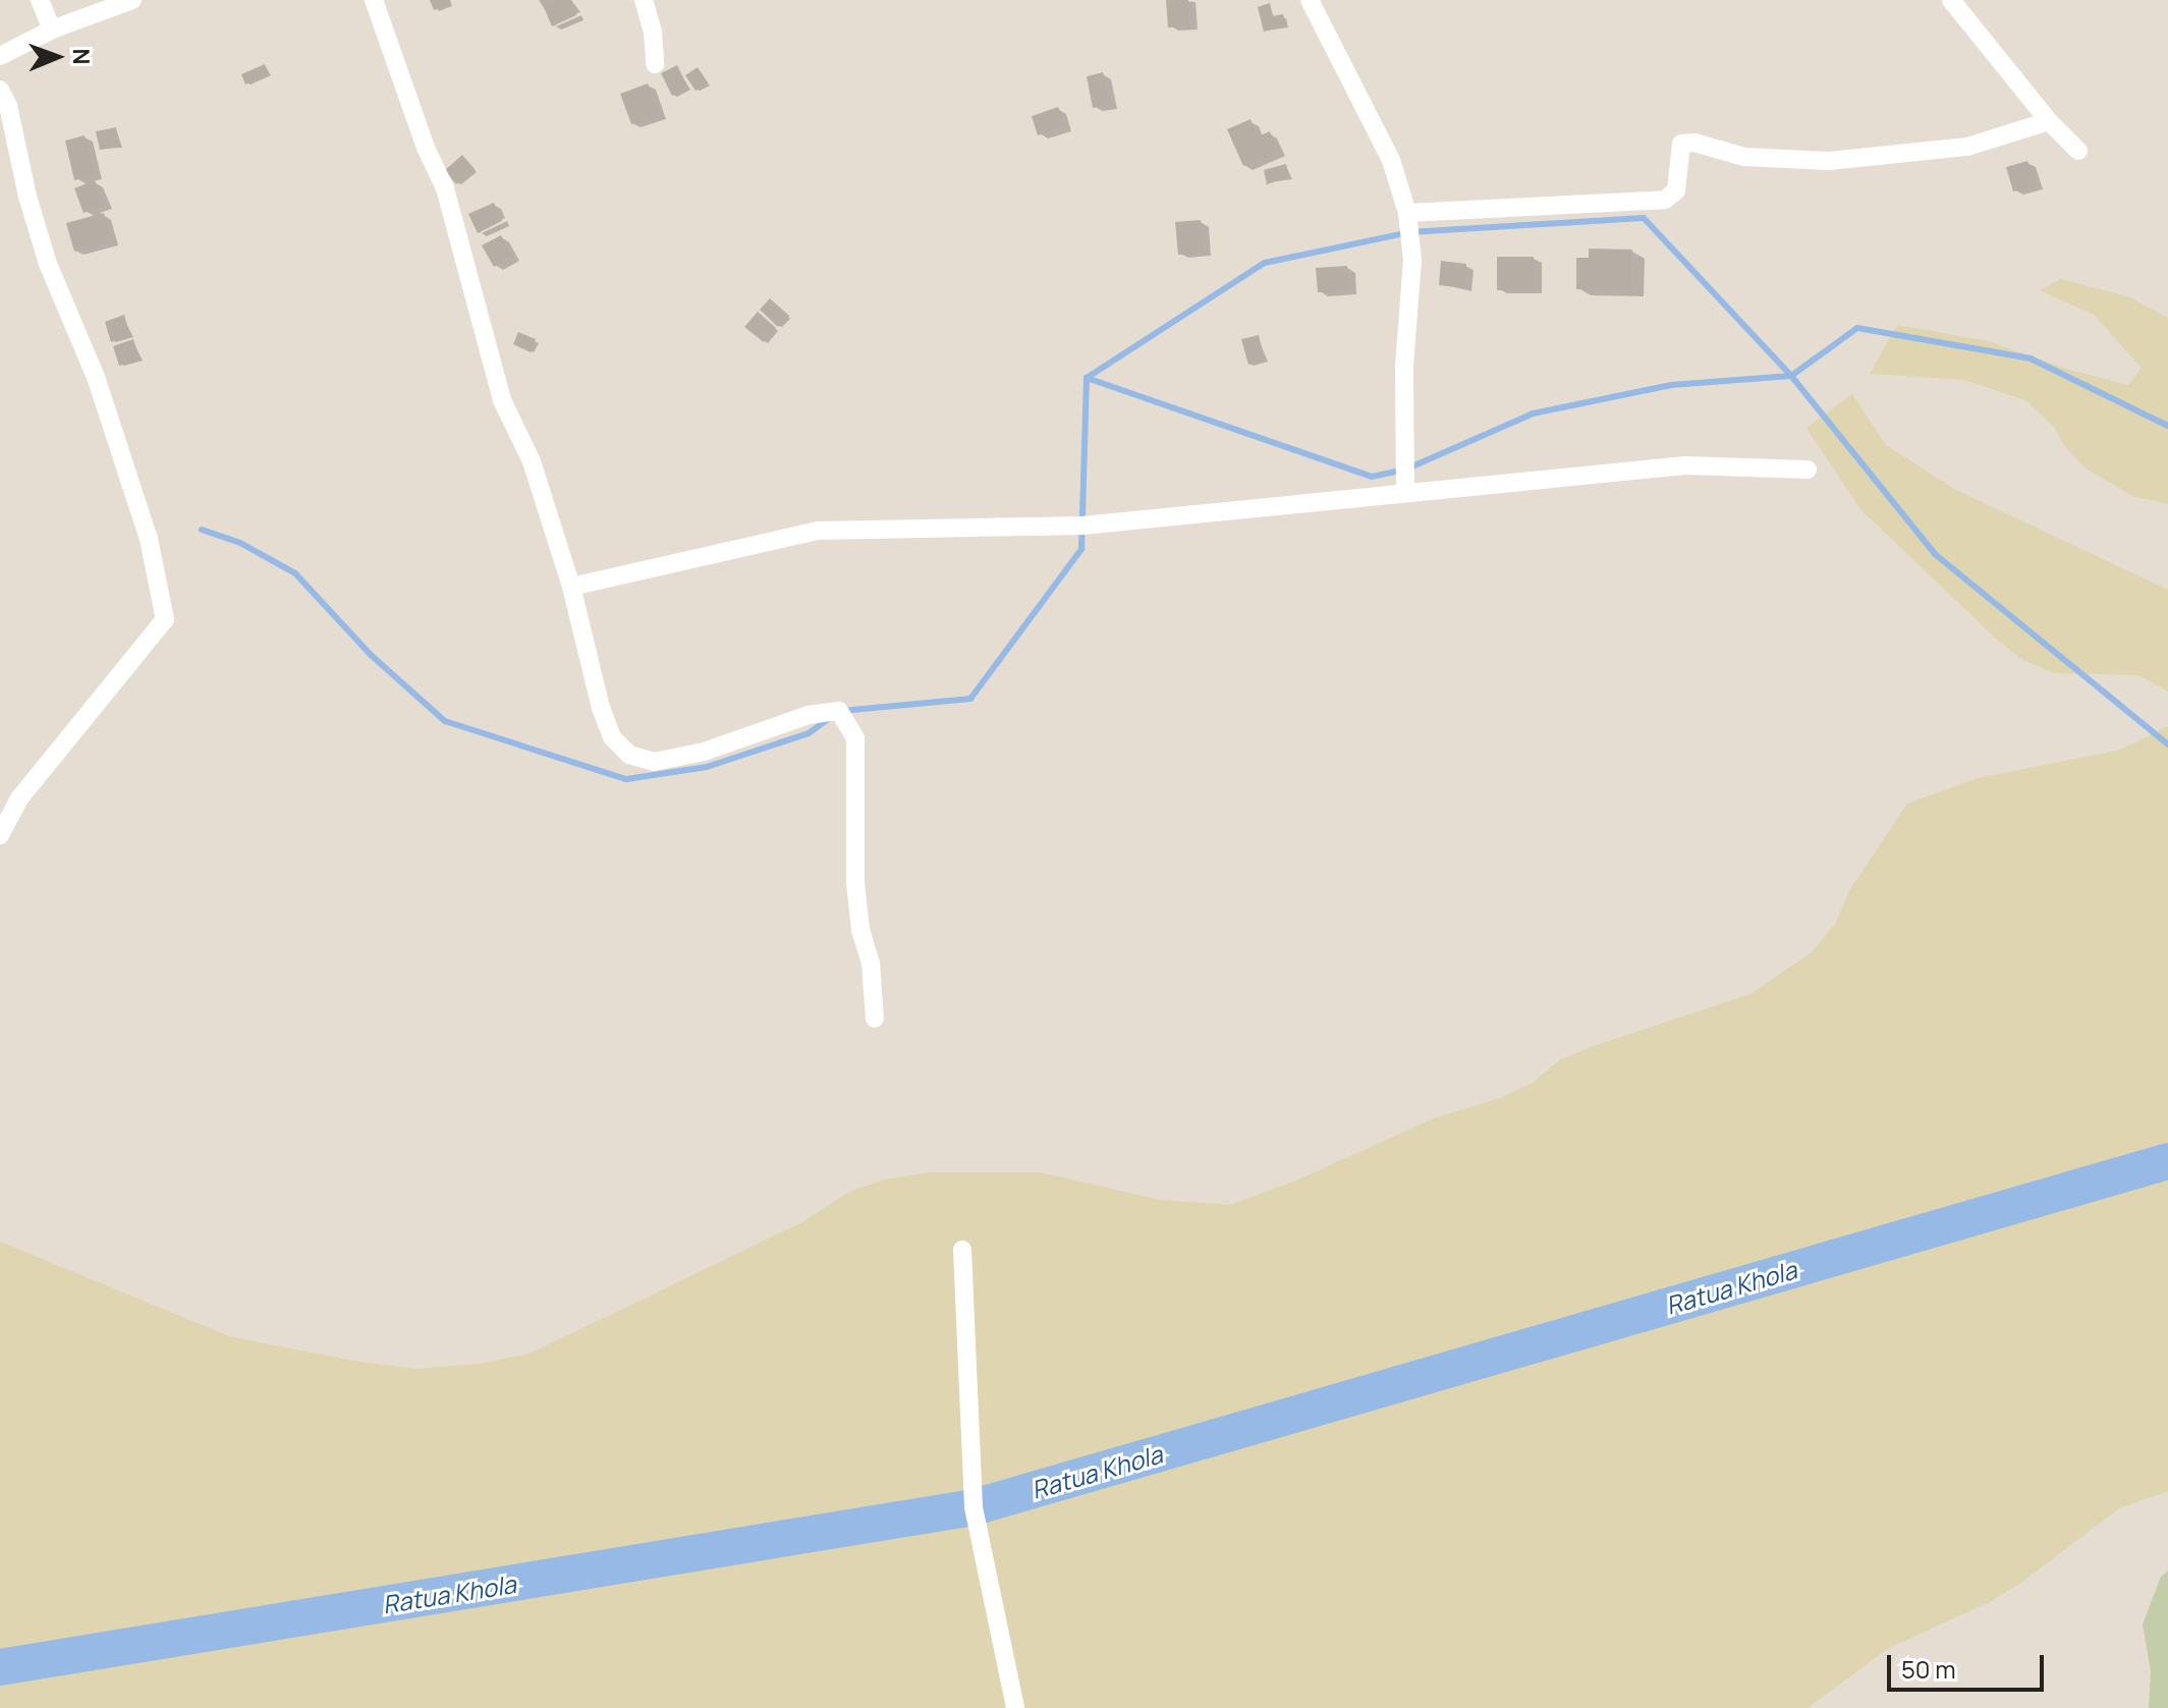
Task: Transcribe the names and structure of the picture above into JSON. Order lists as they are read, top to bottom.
{
  "water": ["Ratua Khola"],
  "scale_bar": "50 m",
  "north": "right"
}
